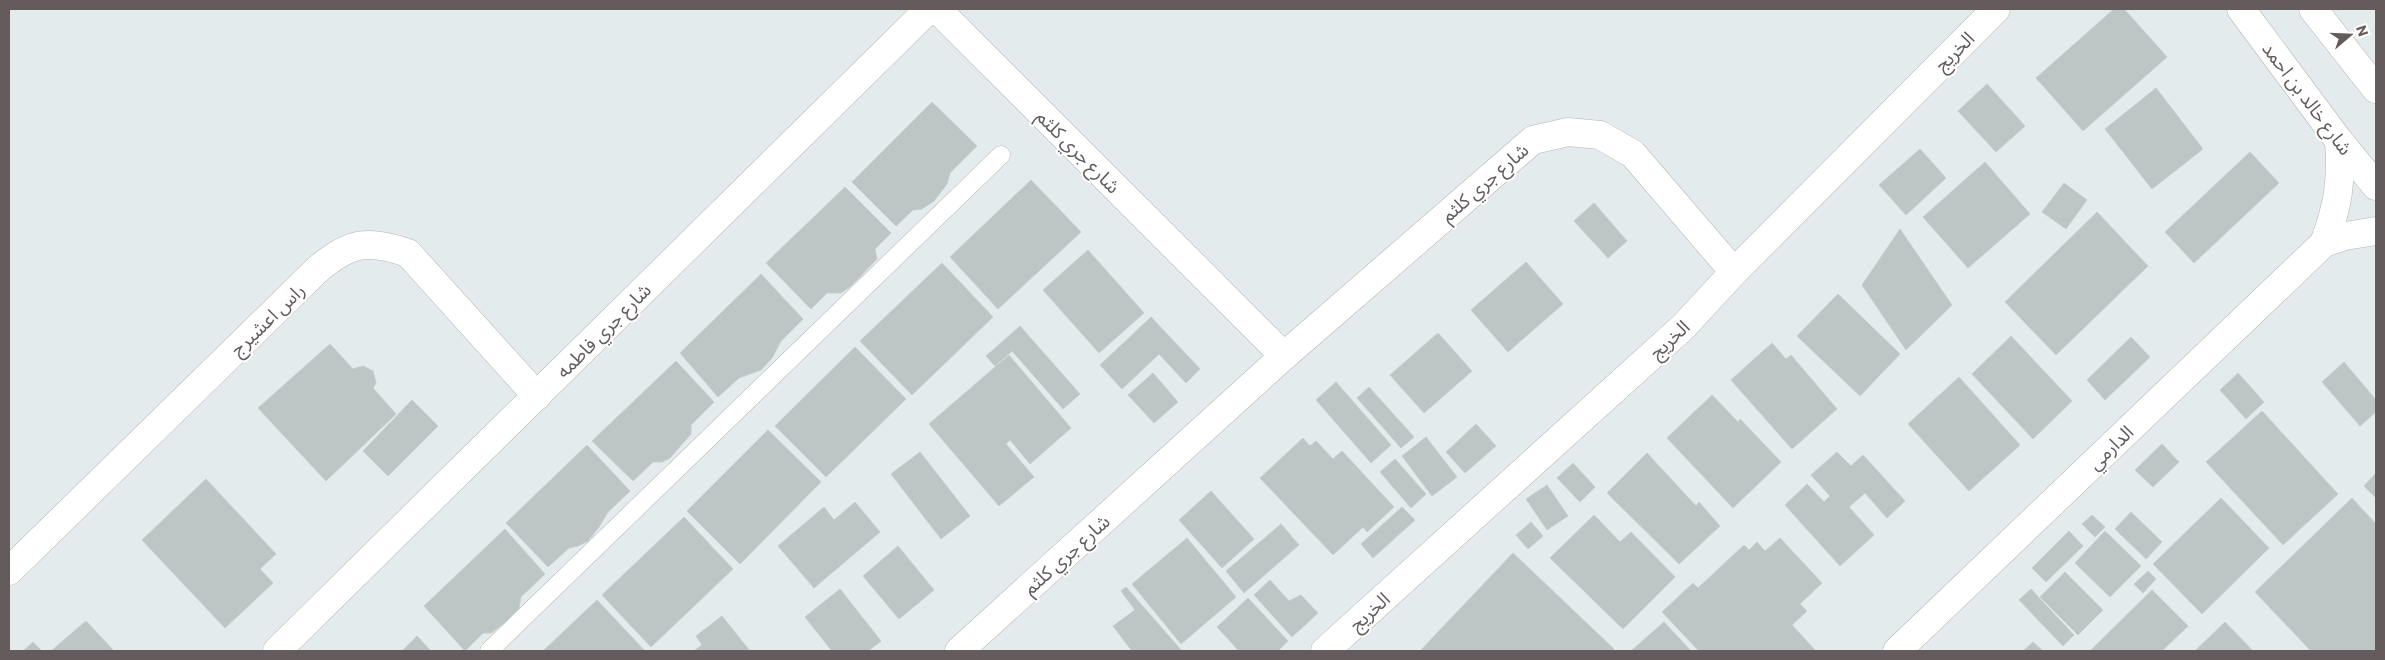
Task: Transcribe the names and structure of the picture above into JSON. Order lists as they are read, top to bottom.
{
  "streets": {
    "street": [
      "الخريج",
      "شارع خالد بن احمد",
      "شارع جري كلثم",
      "راس اعشيرج",
      "شارع جري فاطمه",
      "الدارمي"
    ]
  },
  "crossings": [
    ["الخريج", "شارع جري كلثم"],
    ["شارع خالد بن احمد", "الدارمي"],
    ["راس اعشيرج", "شارع جري فاطمه"]
  ],
  "north": "right"
}
